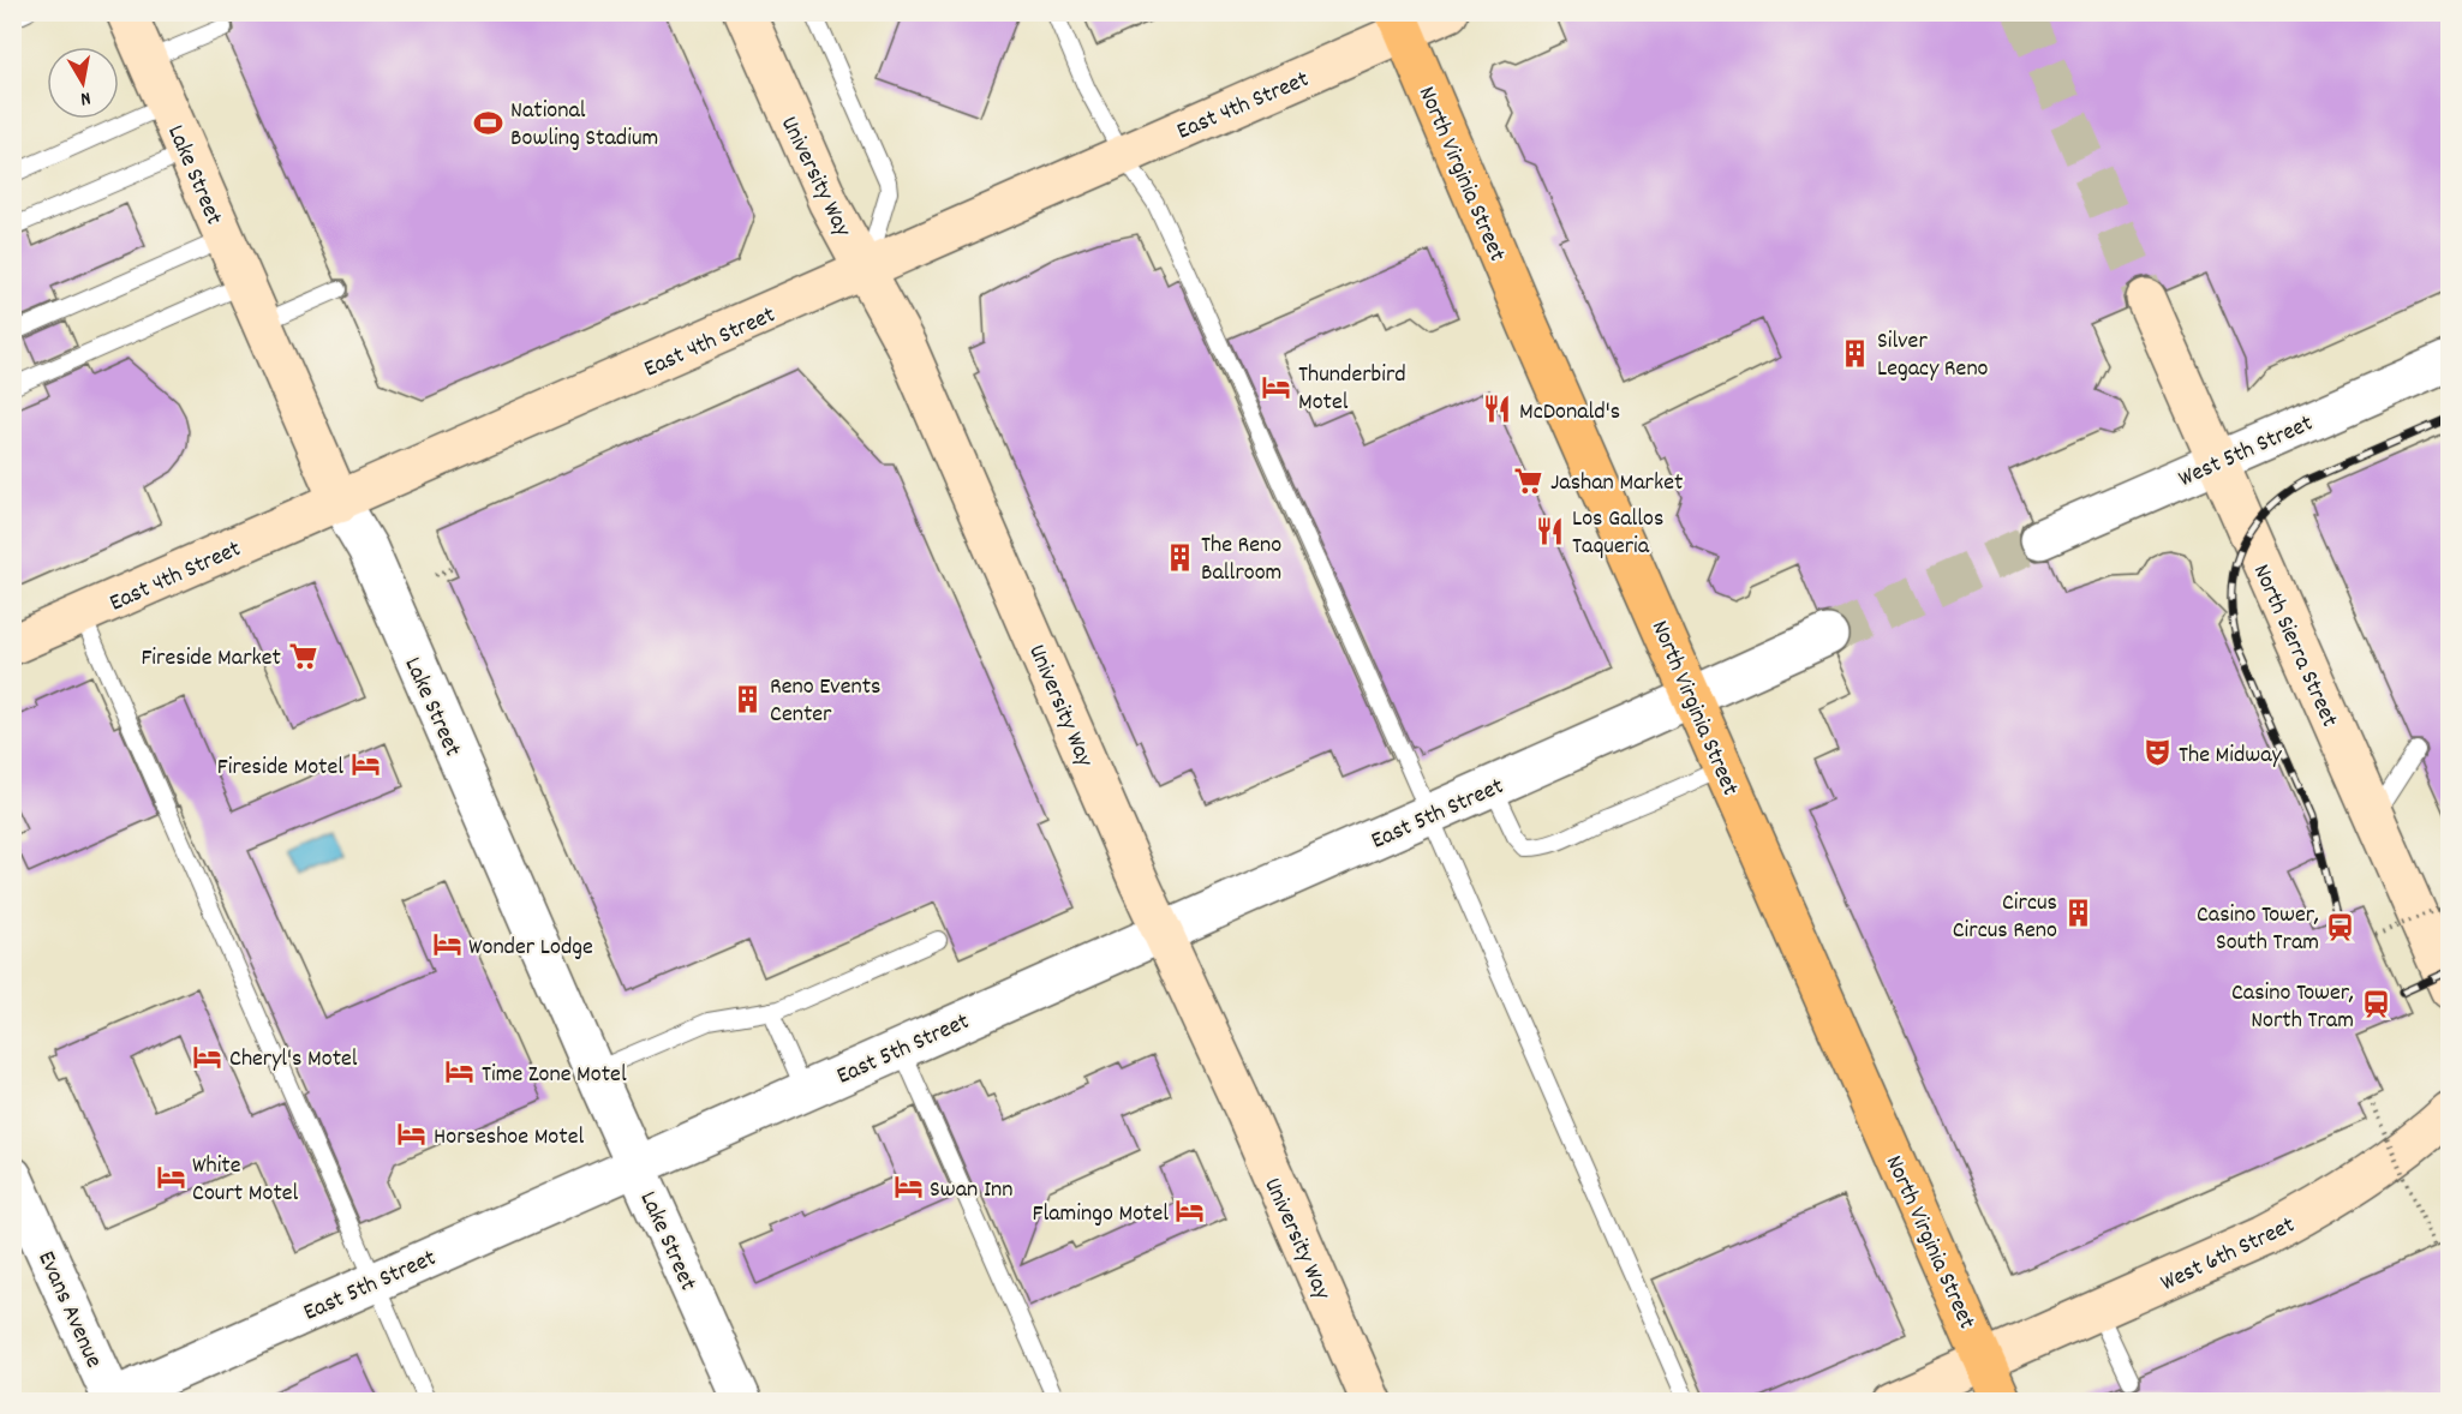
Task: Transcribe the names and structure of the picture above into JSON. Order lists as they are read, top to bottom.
{
  "streets": {
    "main road": [
      "East 4th Street",
      "North Virginia Street",
      "Lake Street",
      "University Way",
      "North Sierra Street",
      "West 6th Street"
    ],
    "street": ["West 5th Street", "East 5th Street", "Evans Avenue"]
  },
  "crossings": [
    ["East 4th Street", "North Virginia Street"],
    ["East 4th Street", "Lake Street"],
    ["East 4th Street", "University Way"],
    ["North Virginia Street", "East 5th Street"],
    ["North Virginia Street", "West 6th Street"],
    ["Lake Street", "East 5th Street"],
    ["University Way", "East 5th Street"],
    ["West 5th Street", "North Sierra Street"],
    ["East 5th Street", "Evans Avenue"]
  ],
  "places": {
    "sports": ["National Bowling Stadium"],
    "building": [
      "Silver Legacy Reno",
      "The Reno Ballroom",
      "Reno Events Center",
      "Circus Circus Reno"
    ],
    "hotel": [
      "Thunderbird Motel",
      "Fireside Motel",
      "Wonder Lodge",
      "Cheryl's Motel",
      "Time Zone Motel",
      "Horseshoe Motel",
      "White Court Motel",
      "Swan Inn",
      "Flamingo Motel"
    ],
    "restaurant": ["McDonald's", "Los Gallos Taqueria"],
    "supermarket": ["Jashan Market", "Fireside Market"],
    "theatre": ["The Midway"],
    "station": ["Casino Tower, South Tram", "Casino Tower, North Tram"]
  },
  "north": "bottom"
}
